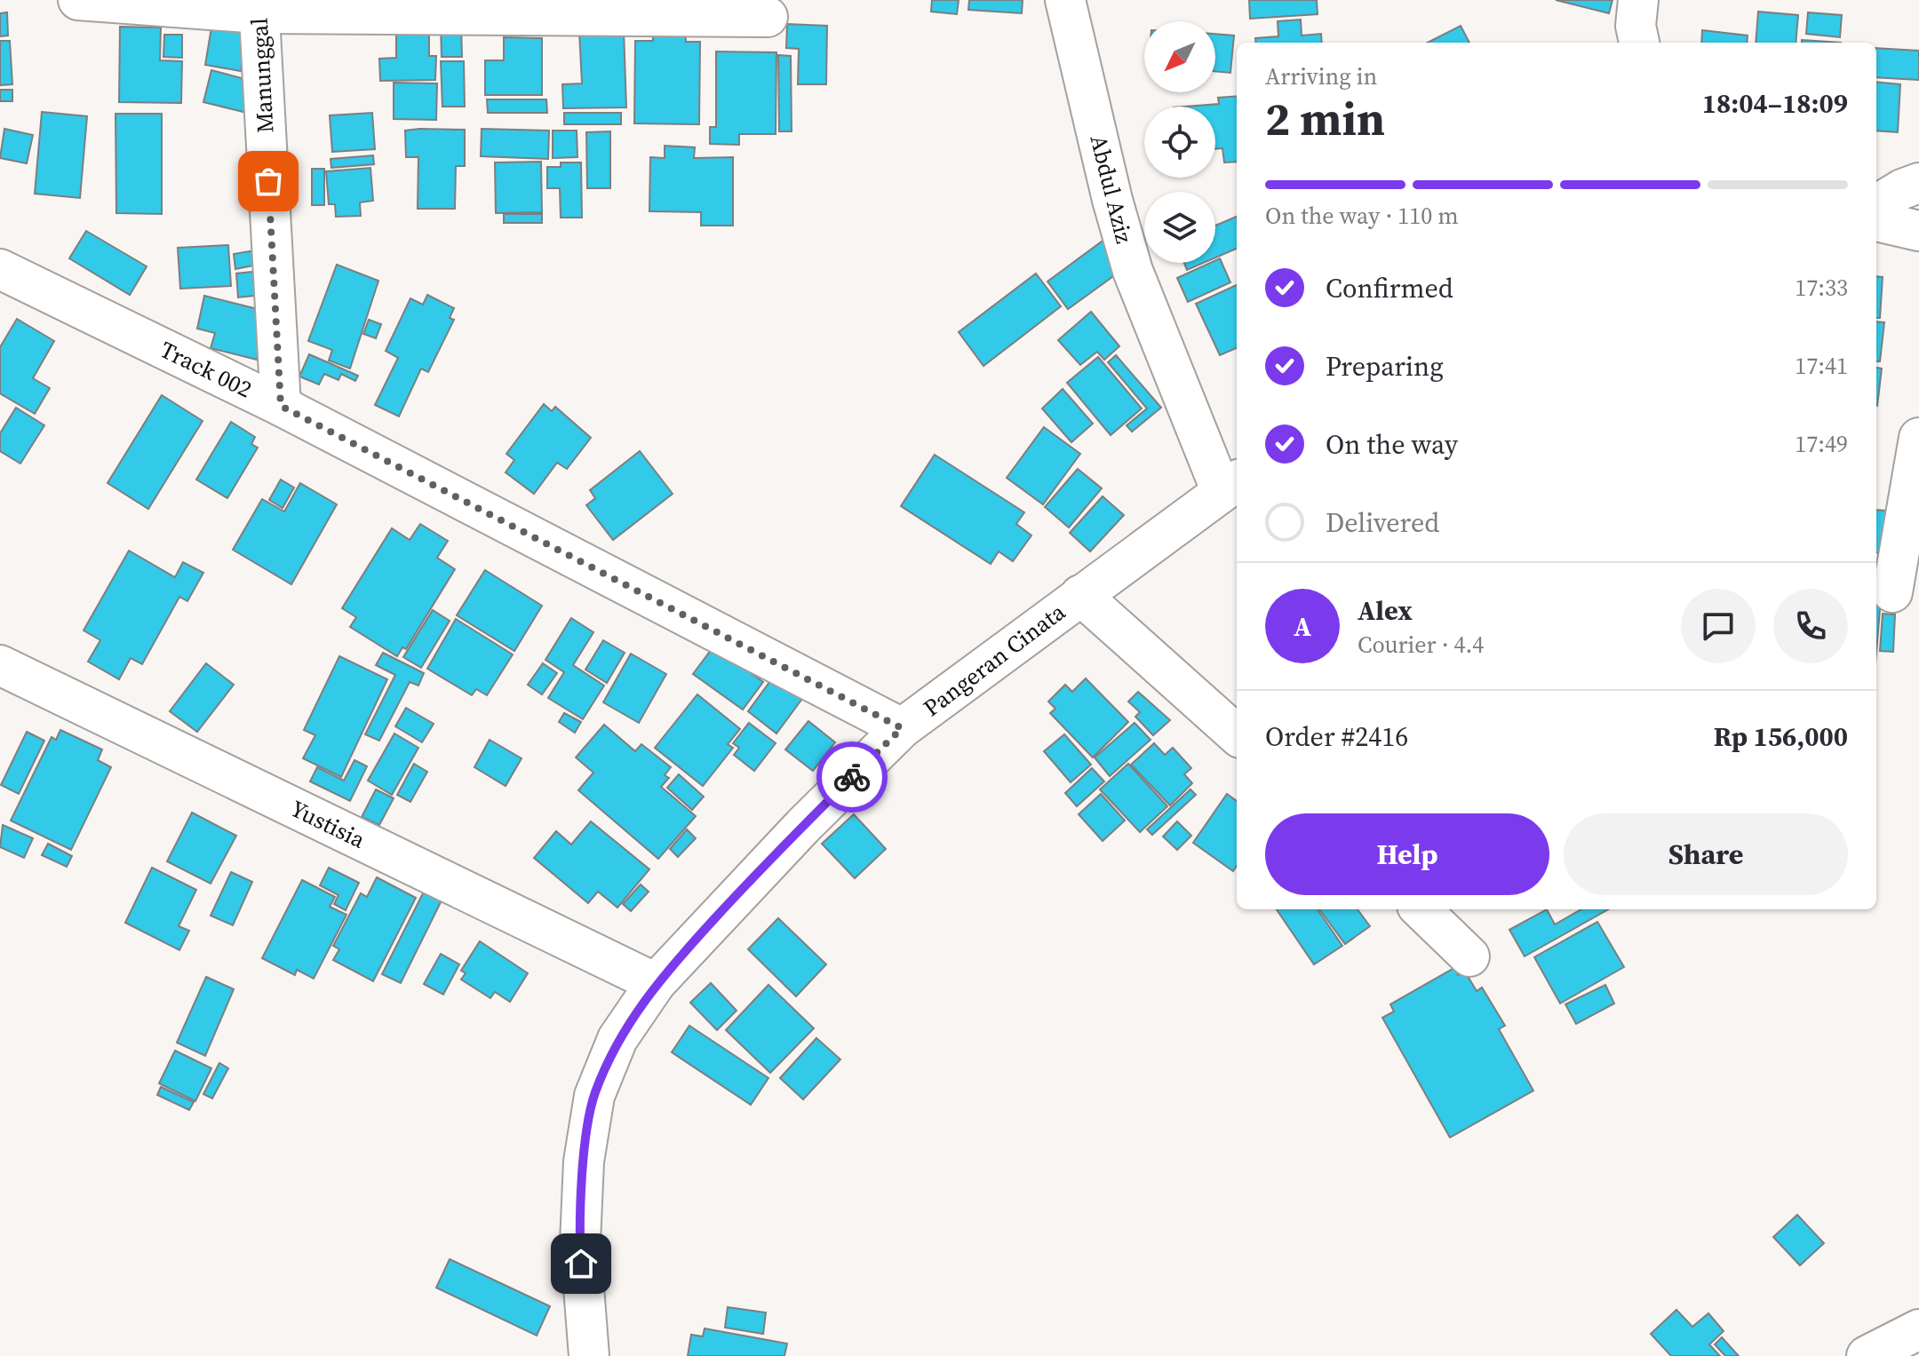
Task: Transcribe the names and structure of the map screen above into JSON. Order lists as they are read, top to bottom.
{
  "streets": {
    "street": [
      "Manunggal",
      "Abdul Aziz",
      "Track 002",
      "Pangeran Cinata",
      "Yustisia"
    ]
  },
  "crossings": [
    ["Manunggal", "Track 002"],
    ["Abdul Aziz", "Pangeran Cinata"],
    ["Track 002", "Pangeran Cinata"],
    ["Pangeran Cinata", "Yustisia"]
  ],
  "north": "bottom left",
  "page": {
    "heading": ["2 min", "Arriving in", "18:04–18:09"],
    "panel": [
      "Alex",
      "Courier · 4.4",
      "Order #2416",
      "Rp 156,000"
    ],
    "bar": "On the way · 110 m",
    "list": [
      ["Confirmed", "17:33"],
      ["Preparing", "17:41"],
      ["On the way", "17:49"],
      "Delivered"
    ],
    "round": "A",
    "buttons": ["Help", "Share"]
  }
}
